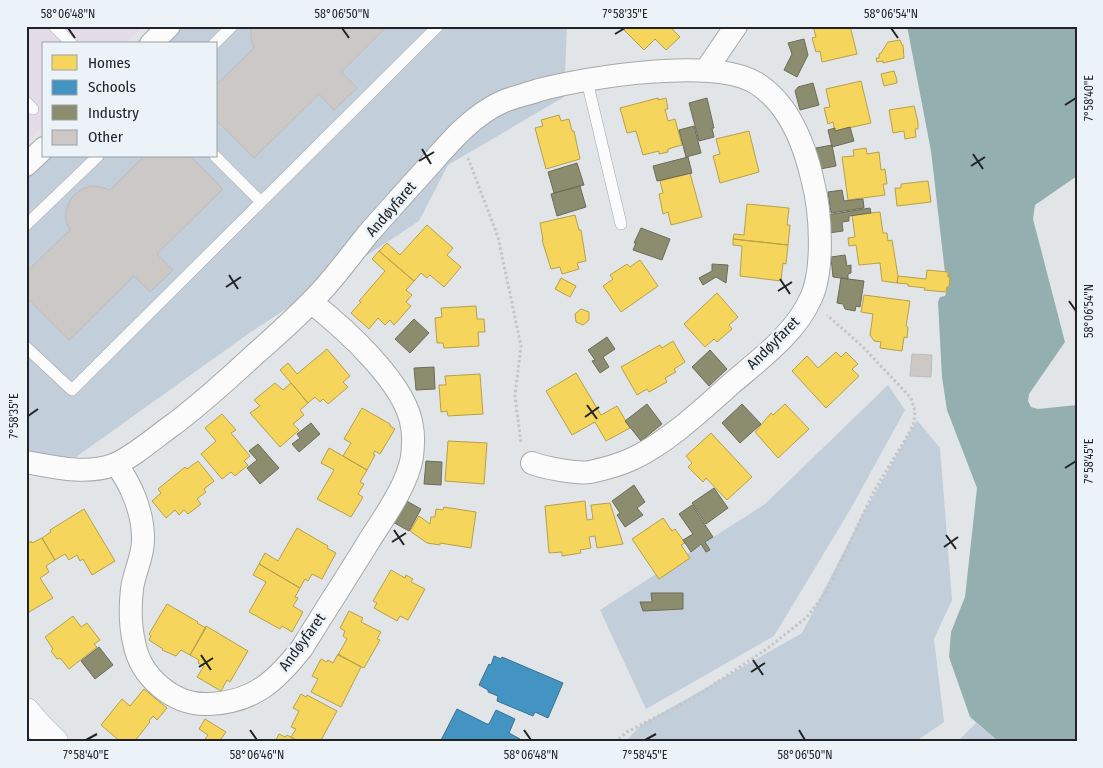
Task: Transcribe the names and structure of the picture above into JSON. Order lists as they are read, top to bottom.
{
  "streets": {
    "street": ["Andøyfaret"]
  },
  "legend": [
    "Homes",
    "Schools",
    "Industry",
    "Other"
  ],
  "coordinates": [
    "58°06'48\"N",
    "58°06'50\"N",
    "7°58'35\"E",
    "58°06'54\"N",
    "7°58'40\"E",
    "7°58'45\"E",
    "58°06'46\"N"
  ]
}
